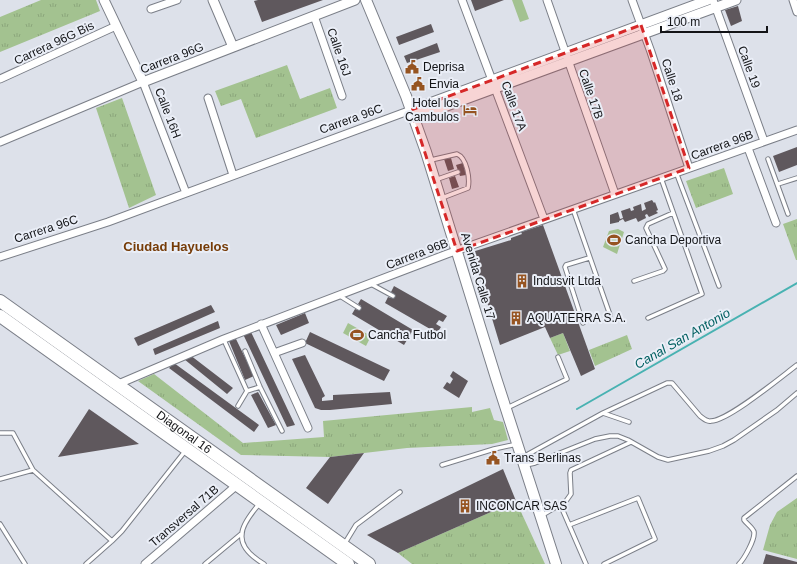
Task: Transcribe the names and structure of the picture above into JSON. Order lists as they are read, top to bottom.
{
  "streets": {
    "main road": ["Avenida Calle 17", "Diagonal 16"],
    "street": [
      "Carrera 96G Bis",
      "Calle 16J",
      "Carrera 96G",
      "Calle 19",
      "Calle 18",
      "Calle 17B",
      "Calle 17A",
      "Calle 16H",
      "Carrera 96C",
      "Carrera 96B",
      "Transversal 71B"
    ]
  },
  "crossings": [
    ["Carrera 96G Bis", "Calle 16H"],
    ["Calle 16J", "Carrera 96G"],
    ["Carrera 96G", "Calle 16H"],
    ["Calle 19", "Carrera 96C"],
    ["Calle 19", "Carrera 96B"],
    ["Calle 18", "Carrera 96C"],
    ["Calle 18", "Carrera 96B"],
    ["Calle 17B", "Carrera 96C"],
    ["Calle 17B", "Carrera 96B"],
    ["Calle 17A", "Carrera 96C"],
    ["Calle 17A", "Carrera 96B"],
    ["Calle 16H", "Carrera 96C"],
    ["Carrera 96C", "Avenida Calle 17"],
    ["Carrera 96B", "Avenida Calle 17"],
    ["Carrera 96B", "Diagonal 16"],
    ["Diagonal 16", "Transversal 71B"]
  ],
  "districts": ["Ciudad Hayuelos"],
  "water": ["Canal San Antonio"],
  "places": {
    "public building": ["Deprisa", "Envia", "Trans Berlinas"],
    "hotel": ["Hotel los Cambulos"],
    "sports": ["Cancha Deportiva", "Cancha Futbol"],
    "building": ["Indusvit Ltda", "AQUATERRA S.A.", "INCONCAR SAS"]
  },
  "scale_bar": "100 m"
}
